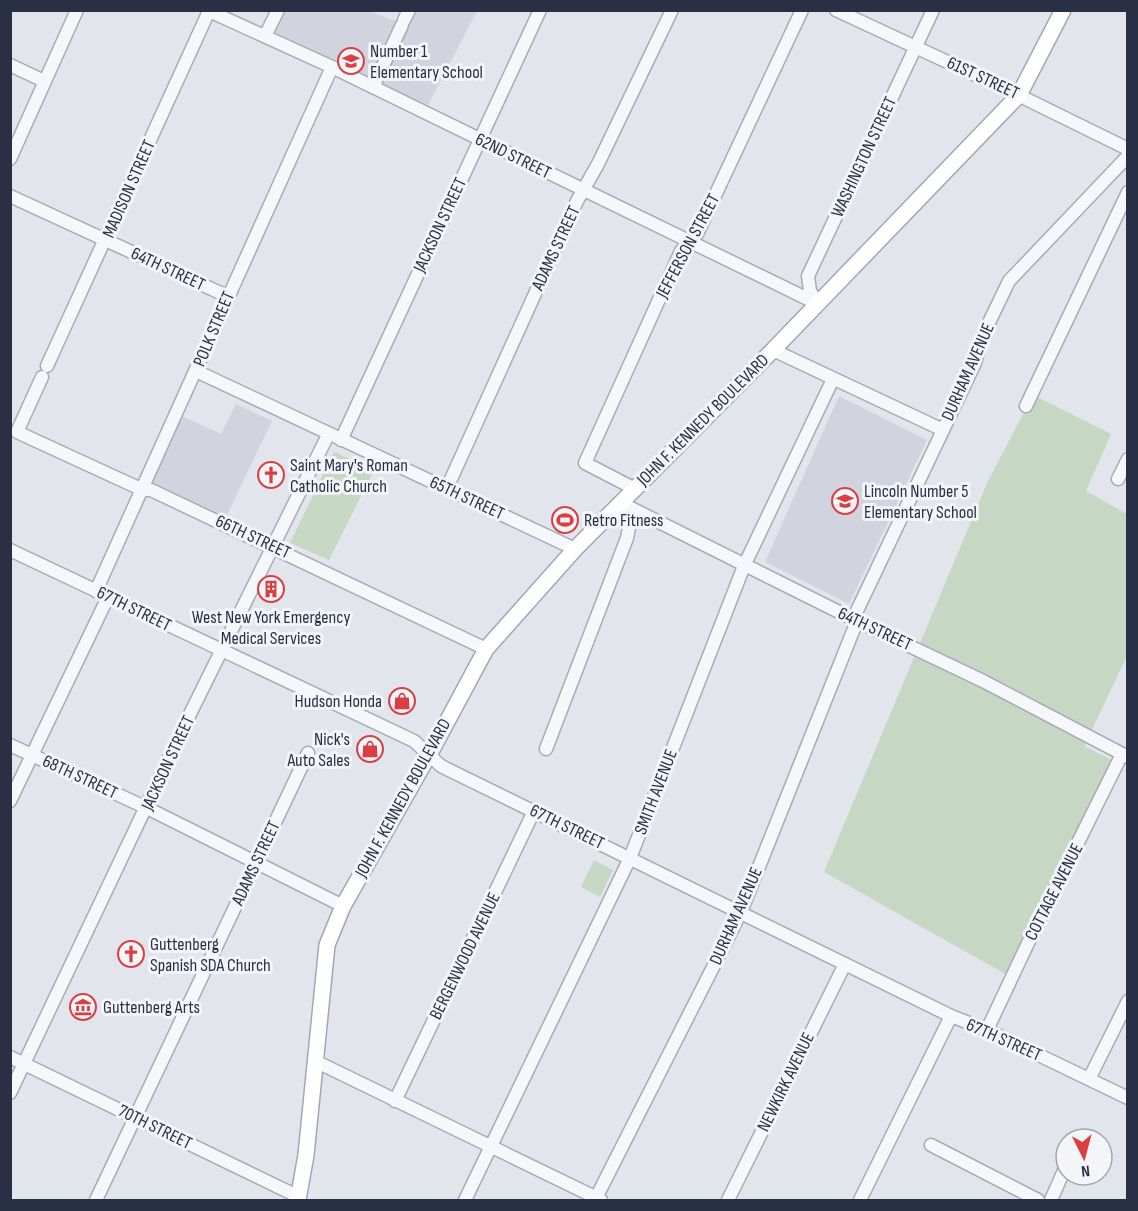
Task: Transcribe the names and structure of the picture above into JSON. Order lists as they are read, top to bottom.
{
  "streets": {
    "main road": ["JOHN F. KENNEDY BOULEVARD"],
    "street": [
      "61ST STREET",
      "62ND STREET",
      "WASHINGTON STREET",
      "MADISON STREET",
      "JACKSON STREET",
      "JEFFERSON STREET",
      "ADAMS STREET",
      "64TH STREET",
      "POLK STREET",
      "DURHAM AVENUE",
      "65TH STREET",
      "66TH STREET",
      "67TH STREET",
      "68TH STREET",
      "SMITH AVENUE",
      "COTTAGE AVENUE",
      "BERGENWOOD AVENUE",
      "NEWKIRK AVENUE",
      "70TH STREET"
    ]
  },
  "crossings": [
    ["61ST STREET", "WASHINGTON STREET"],
    ["61ST STREET", "JOHN F. KENNEDY BOULEVARD"],
    ["62ND STREET", "WASHINGTON STREET"],
    ["62ND STREET", "MADISON STREET"],
    ["62ND STREET", "JACKSON STREET"],
    ["62ND STREET", "JEFFERSON STREET"],
    ["62ND STREET", "ADAMS STREET"],
    ["62ND STREET", "POLK STREET"],
    ["62ND STREET", "JOHN F. KENNEDY BOULEVARD"],
    ["WASHINGTON STREET", "JOHN F. KENNEDY BOULEVARD"],
    ["MADISON STREET", "64TH STREET"],
    ["MADISON STREET", "66TH STREET"],
    ["JACKSON STREET", "65TH STREET"],
    ["JACKSON STREET", "66TH STREET"],
    ["JACKSON STREET", "67TH STREET"],
    ["JACKSON STREET", "68TH STREET"],
    ["JACKSON STREET", "70TH STREET"],
    ["JEFFERSON STREET", "JOHN F. KENNEDY BOULEVARD"],
    ["ADAMS STREET", "65TH STREET"],
    ["ADAMS STREET", "68TH STREET"],
    ["ADAMS STREET", "70TH STREET"],
    ["64TH STREET", "POLK STREET"],
    ["64TH STREET", "DURHAM AVENUE"],
    ["64TH STREET", "JOHN F. KENNEDY BOULEVARD"],
    ["64TH STREET", "SMITH AVENUE"],
    ["64TH STREET", "COTTAGE AVENUE"],
    ["POLK STREET", "65TH STREET"],
    ["POLK STREET", "66TH STREET"],
    ["POLK STREET", "67TH STREET"],
    ["DURHAM AVENUE", "67TH STREET"],
    ["JOHN F. KENNEDY BOULEVARD", "65TH STREET"],
    ["JOHN F. KENNEDY BOULEVARD", "66TH STREET"],
    ["JOHN F. KENNEDY BOULEVARD", "67TH STREET"],
    ["JOHN F. KENNEDY BOULEVARD", "68TH STREET"],
    ["JOHN F. KENNEDY BOULEVARD", "70TH STREET"],
    ["67TH STREET", "SMITH AVENUE"],
    ["67TH STREET", "COTTAGE AVENUE"],
    ["67TH STREET", "BERGENWOOD AVENUE"],
    ["67TH STREET", "NEWKIRK AVENUE"]
  ],
  "places": {
    "school or university": ["Number 1 Elementary School", "Lincoln Number 5 Elementary School"],
    "church": ["Saint Mary's Roman Catholic Church", "Guttenberg Spanish SDA Church"],
    "sports": ["Retro Fitness"],
    "building": ["West New York Emergency Medical Services"],
    "shop": ["Hudson Honda", "Nick's Auto Sales"],
    "museum": ["Guttenberg Arts"]
  },
  "north": "bottom"
}
